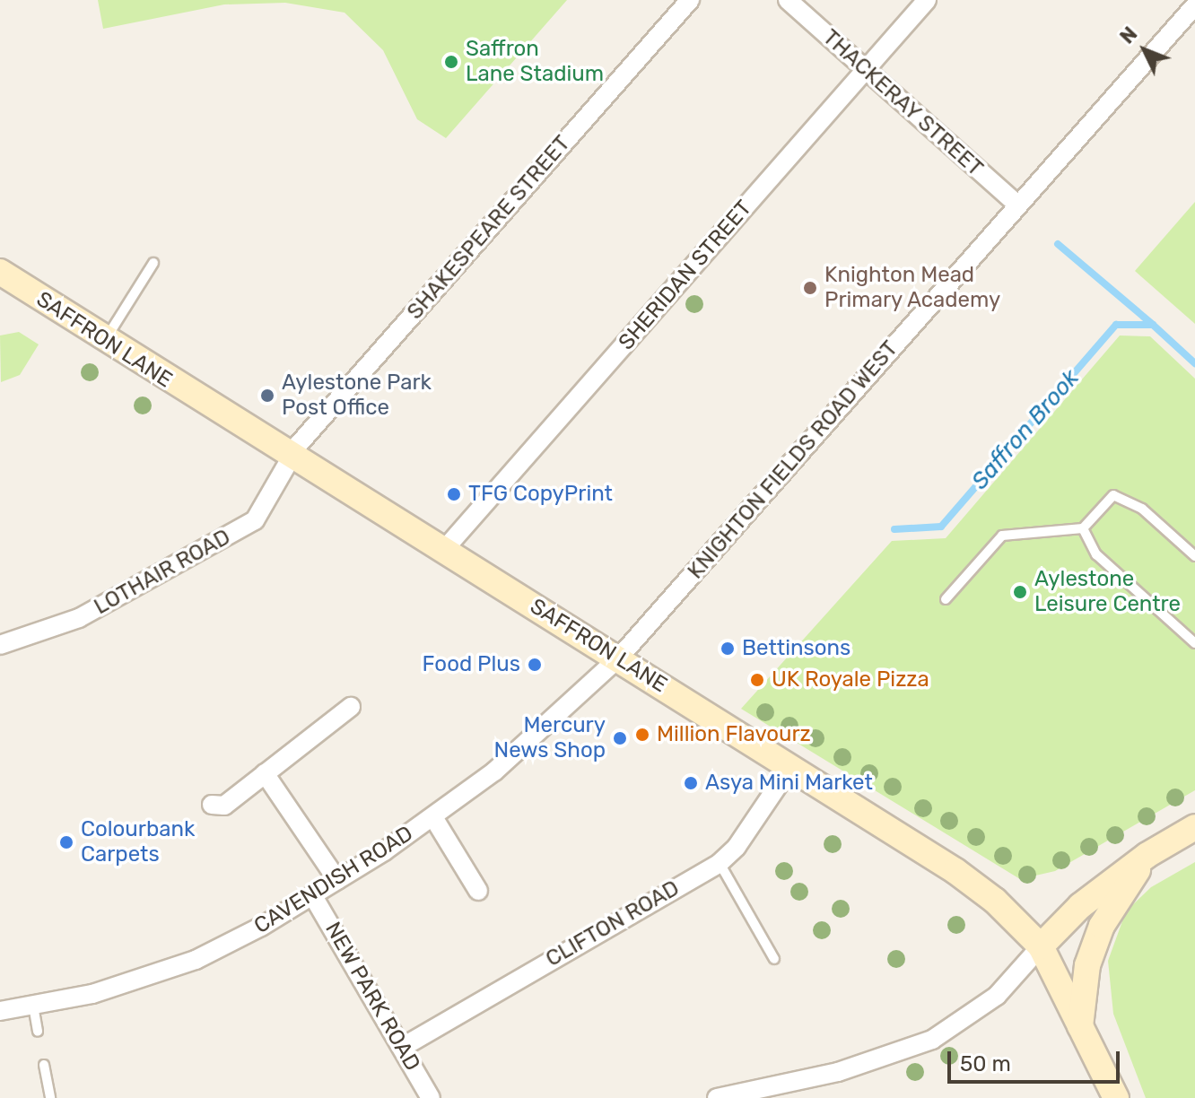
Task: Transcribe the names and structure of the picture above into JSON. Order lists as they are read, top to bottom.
{
  "streets": {
    "main road": ["SAFFRON LANE"],
    "street": [
      "THACKERAY STREET",
      "SHAKESPEARE STREET",
      "SHERIDAN STREET",
      "KNIGHTON FIELDS ROAD WEST",
      "LOTHAIR ROAD",
      "CAVENDISH ROAD",
      "CLIFTON ROAD",
      "NEW PARK ROAD"
    ]
  },
  "crossings": [
    ["THACKERAY STREET", "SHERIDAN STREET"],
    ["THACKERAY STREET", "KNIGHTON FIELDS ROAD WEST"],
    ["SHAKESPEARE STREET", "SAFFRON LANE"],
    ["SHAKESPEARE STREET", "LOTHAIR ROAD"],
    ["SHERIDAN STREET", "SAFFRON LANE"],
    ["SAFFRON LANE", "KNIGHTON FIELDS ROAD WEST"],
    ["SAFFRON LANE", "LOTHAIR ROAD"],
    ["SAFFRON LANE", "CAVENDISH ROAD"],
    ["SAFFRON LANE", "CLIFTON ROAD"],
    ["KNIGHTON FIELDS ROAD WEST", "CAVENDISH ROAD"],
    ["CAVENDISH ROAD", "NEW PARK ROAD"],
    ["CLIFTON ROAD", "NEW PARK ROAD"]
  ],
  "water": ["Saffron Brook"],
  "places": [
    "Saffron Lane Stadium",
    "Knighton Mead Primary Academy",
    "Aylestone Park Post Office",
    "TFG CopyPrint",
    "Aylestone Leisure Centre",
    "Bettinsons",
    "Food Plus",
    "UK Royale Pizza",
    "Million Flavourz",
    "Mercury News Shop",
    "Asya Mini Market",
    "Colourbank Carpets"
  ],
  "scale_bar": "50 m",
  "north": "top left"
}
